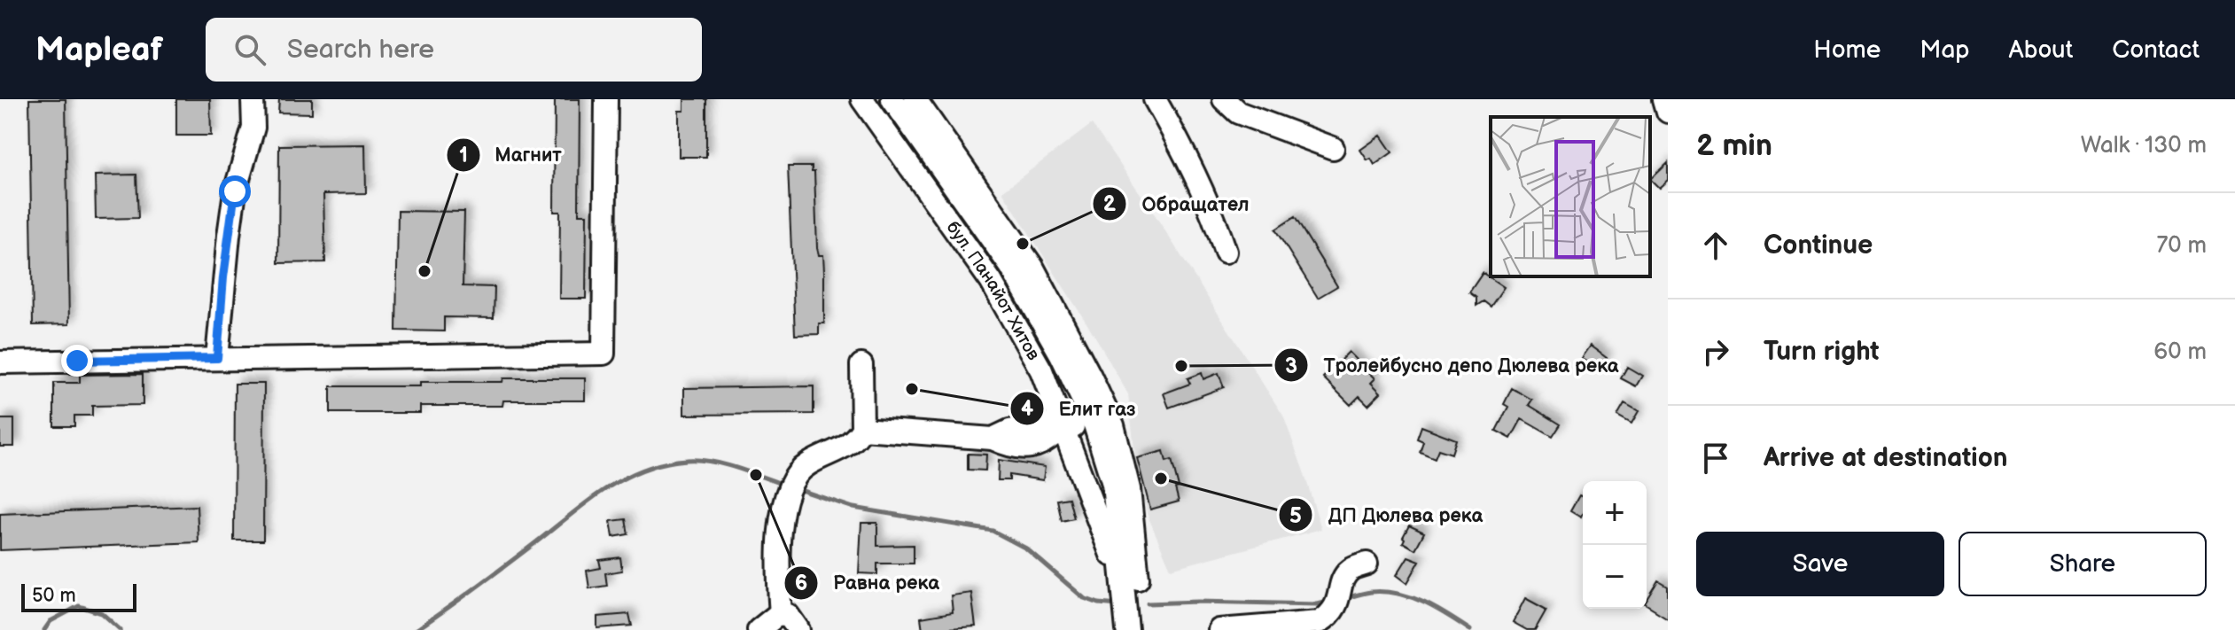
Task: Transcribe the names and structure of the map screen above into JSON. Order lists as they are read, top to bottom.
{
  "streets": {
    "street": ["бул. Панайот Хитов"]
  },
  "places": [
    "Обращател",
    "Магнит",
    "Тролейбусно депо Дюлева река",
    "Елит газ",
    "Равна река",
    "ДП Дюлева река"
  ],
  "scale_bar": "50 m",
  "page": {
    "header": "Mapleaf",
    "search": "Search here",
    "nav": [
      "Home",
      "Map",
      "About",
      "Contact"
    ],
    "heading": ["2 min", "Walk · 130 m"],
    "list": [
      ["Continue", "70 m"],
      ["Turn right", "60 m"],
      "Arrive at destination"
    ],
    "map_buttons": ["+", "−"],
    "buttons": ["Save", "Share"],
    "scale": "50 m"
  }
}
